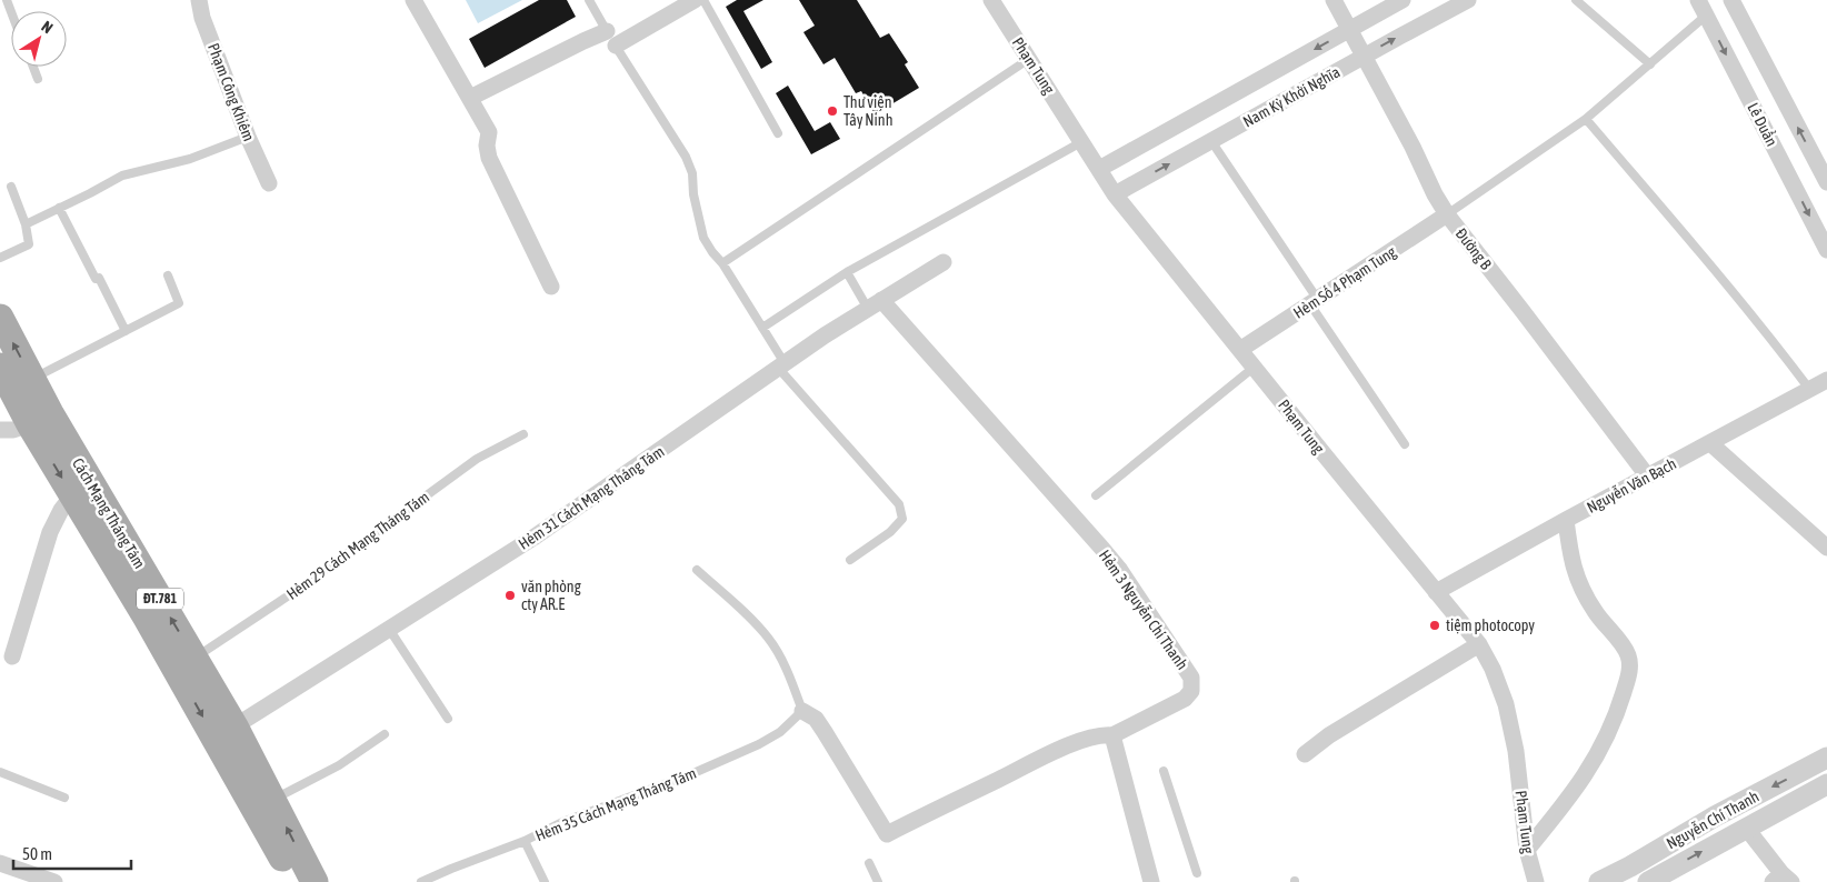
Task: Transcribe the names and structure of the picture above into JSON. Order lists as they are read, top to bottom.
{
  "streets": {
    "main road": ["Cách Mạng Tháng Tám", "ĐT.781"],
    "street": [
      "Phạm Tung",
      "Phạm Công Khiêm",
      "Nam Kỳ Khởi Nghĩa",
      "Lê Duẩn",
      "Đường B",
      "Hẻm Số 4 Phạm Tung",
      "Nguyễn Văn Bạch",
      "Hẻm 31 Cách Mạng Tháng Tám",
      "Hẻm 3 Nguyễn Chí Thanh",
      "Nguyễn Chí Thanh"
    ],
    "lane": ["Hẻm 29 Cách Mạng Tháng Tám", "Hẻm 35 Cách Mạng Tháng Tám"]
  },
  "crossings": [
    ["Phạm Tung", "Nam Kỳ Khởi Nghĩa"],
    ["Phạm Tung", "Hẻm Số 4 Phạm Tung"],
    ["Phạm Tung", "Nguyễn Văn Bạch"],
    ["Nam Kỳ Khởi Nghĩa", "Đường B"],
    ["Đường B", "Hẻm Số 4 Phạm Tung"],
    ["Đường B", "Nguyễn Văn Bạch"],
    ["Hẻm 31 Cách Mạng Tháng Tám", "Cách Mạng Tháng Tám"],
    ["Hẻm 31 Cách Mạng Tháng Tám", "Hẻm 3 Nguyễn Chí Thanh"],
    ["Cách Mạng Tháng Tám", "Hẻm 29 Cách Mạng Tháng Tám"]
  ],
  "places": ["Thư viện Tây Ninh", "văn phòng cty AR.E", "tiệm photocopy"],
  "scale_bar": "50 m",
  "north": "top right"
}
